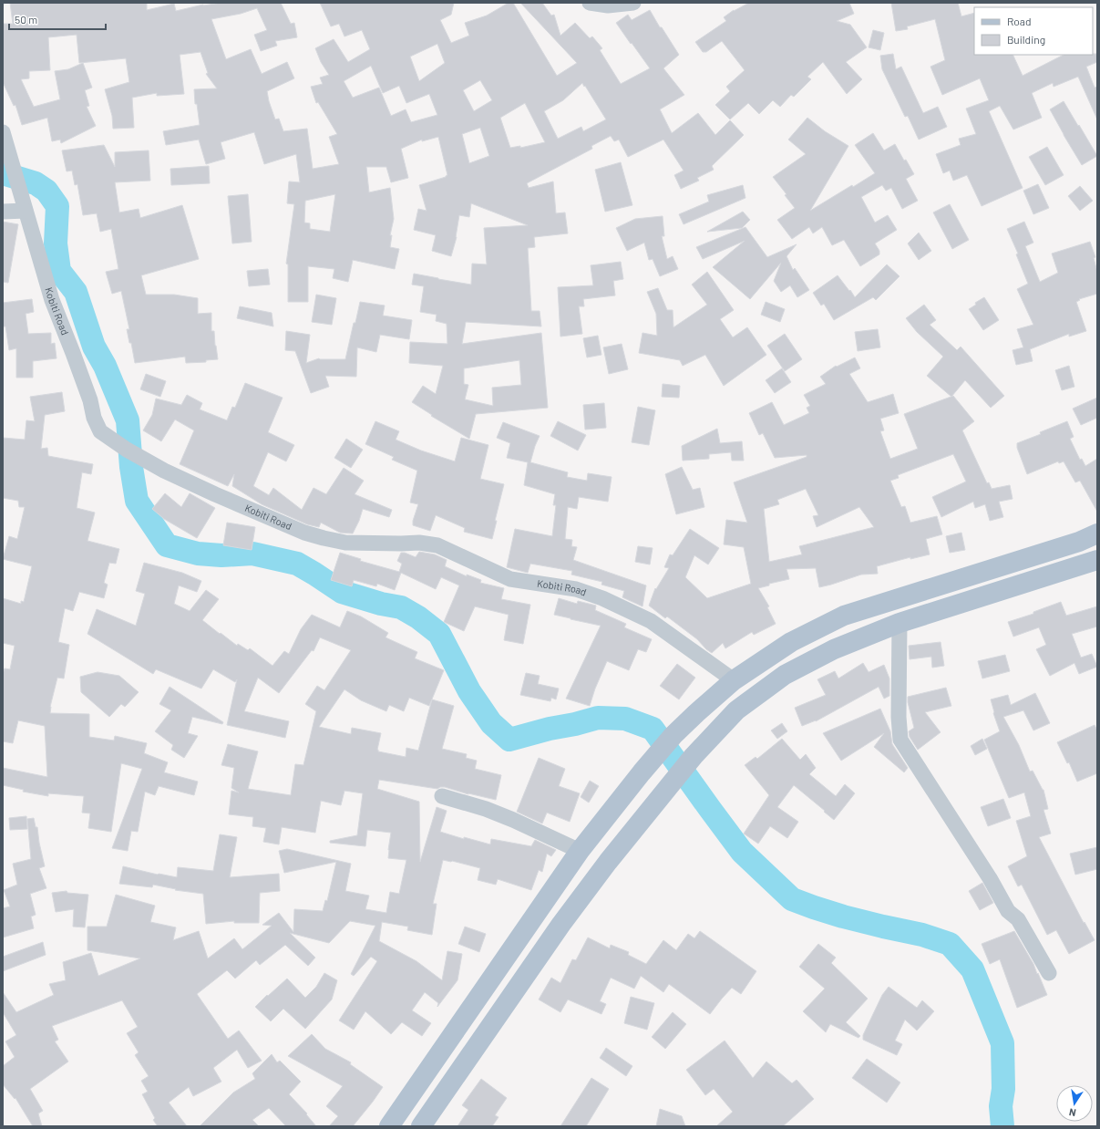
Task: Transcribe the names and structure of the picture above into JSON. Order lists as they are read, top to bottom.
{
  "streets": {
    "street": ["Kobiti Road"]
  },
  "legend": ["Road", "Building"],
  "scale_bar": "50 m",
  "north": "bottom"
}
